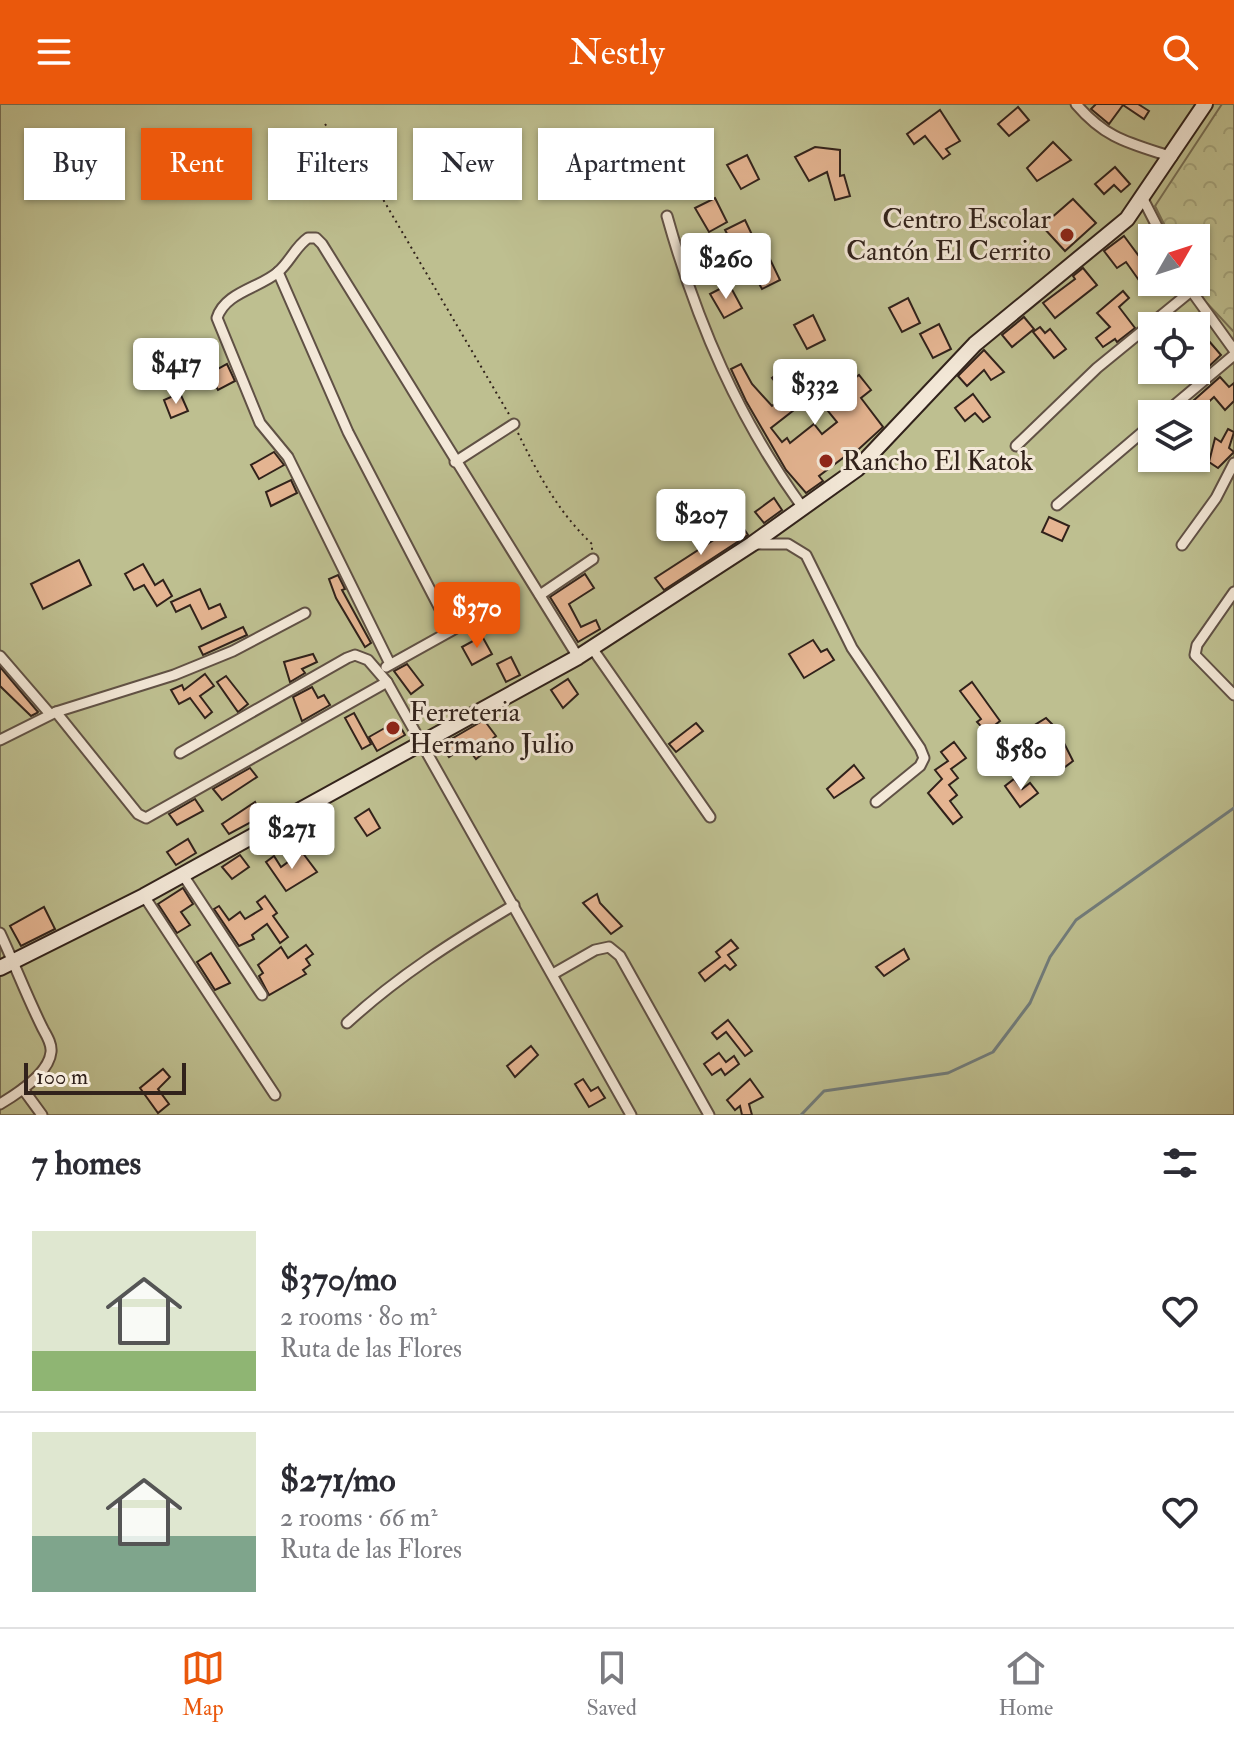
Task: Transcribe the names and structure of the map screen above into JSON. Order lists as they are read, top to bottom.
{
  "places": ["Centro Escolar Cantón El Cerrito", "Rancho El Katok", "Ferreteria Hermano Julio"],
  "scale_bar": "100 m",
  "north": "top right",
  "page": {
    "header": "Nestly",
    "chip": [
      "Buy",
      "Rent",
      "Filters",
      "New",
      "Apartment"
    ],
    "price": [
      "$260",
      "$417",
      "$332",
      "$207",
      "$370",
      "$580",
      "$271"
    ],
    "scale": "100 m",
    "heading": "7 homes",
    "list": [
      {
        "name": "$370/mo",
        "note": "2 rooms · 80 m² · Ruta de las Flores"
      },
      {
        "name": "$271/mo",
        "note": "2 rooms · 66 m² · Ruta de las Flores"
      }
    ],
    "tabs": ["Map", "Saved", "Home"]
  }
}
